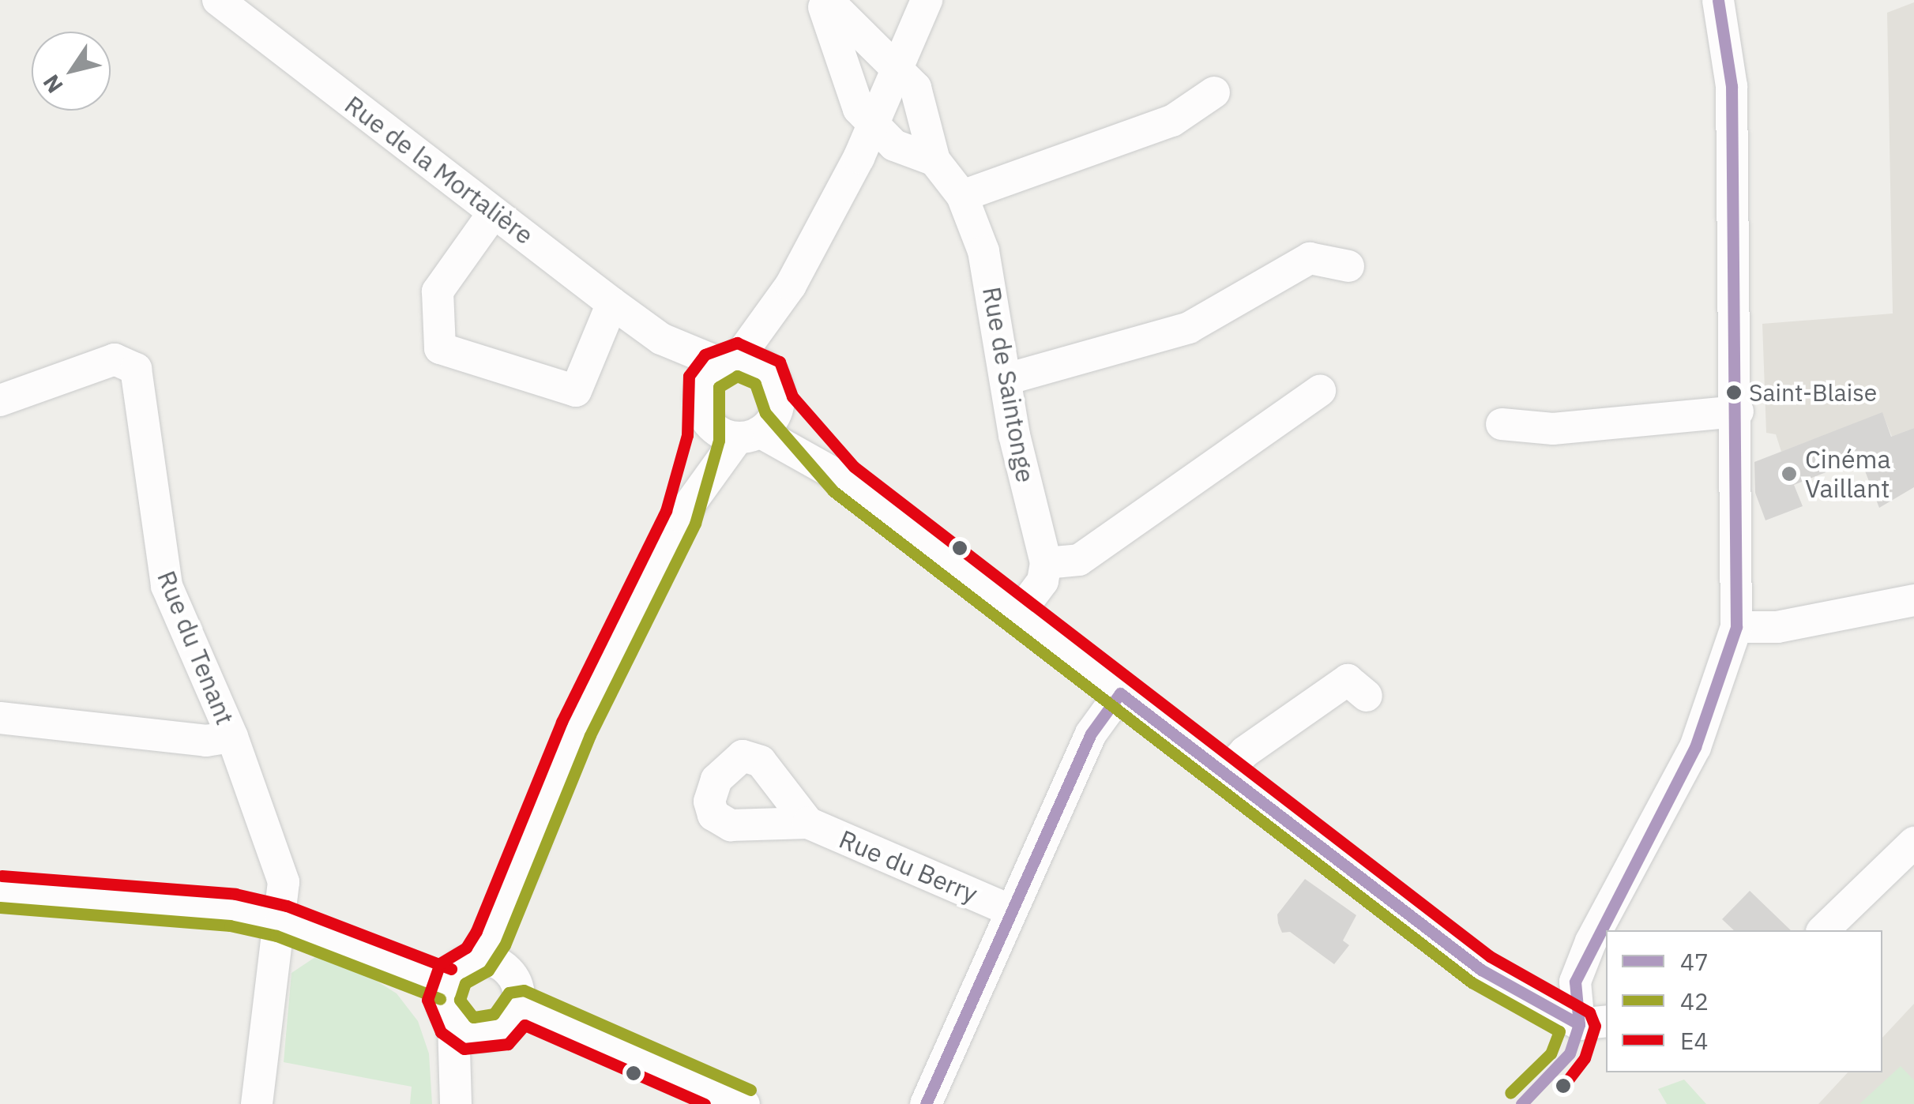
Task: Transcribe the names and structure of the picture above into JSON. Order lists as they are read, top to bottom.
{
  "streets": {
    "street": [
      "Rue de la Mortalière",
      "Rue de Saintonge",
      "Rue du Tenant",
      "Rue du Berry"
    ]
  },
  "places": ["Saint-Blaise", "Cinéma Vaillant"],
  "lines": ["transit line 47", "transit line E4", "transit line 42"],
  "legend": ["47", "42", "E4"],
  "north": "bottom left"
}
